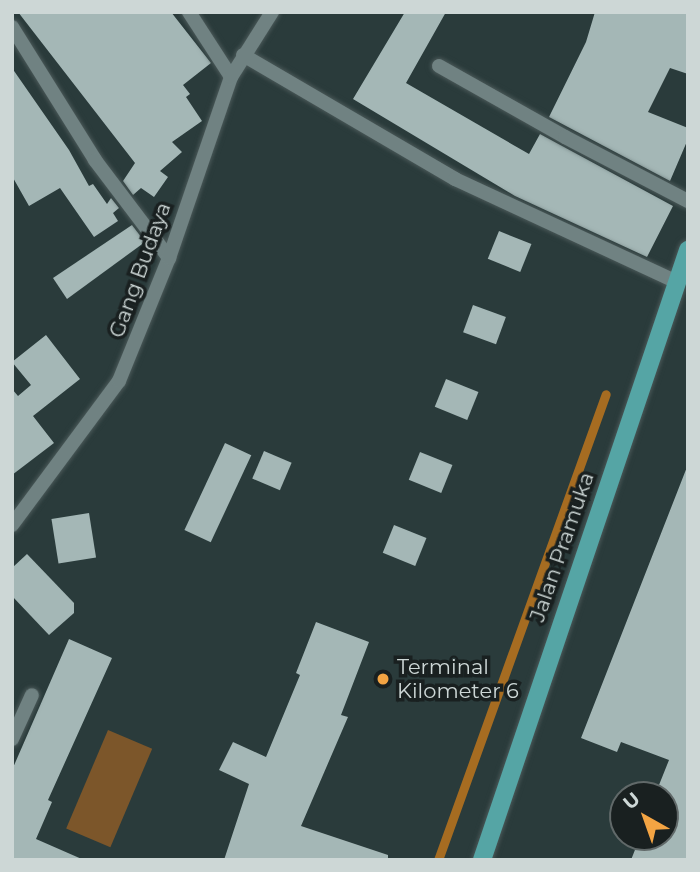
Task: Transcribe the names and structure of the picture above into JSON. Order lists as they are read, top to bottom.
{
  "streets": {
    "main road": ["Jalan Pramuka"],
    "street": ["Gang Budaya"]
  },
  "places": ["Terminal Kilometer 6"],
  "north": "top left"
}
